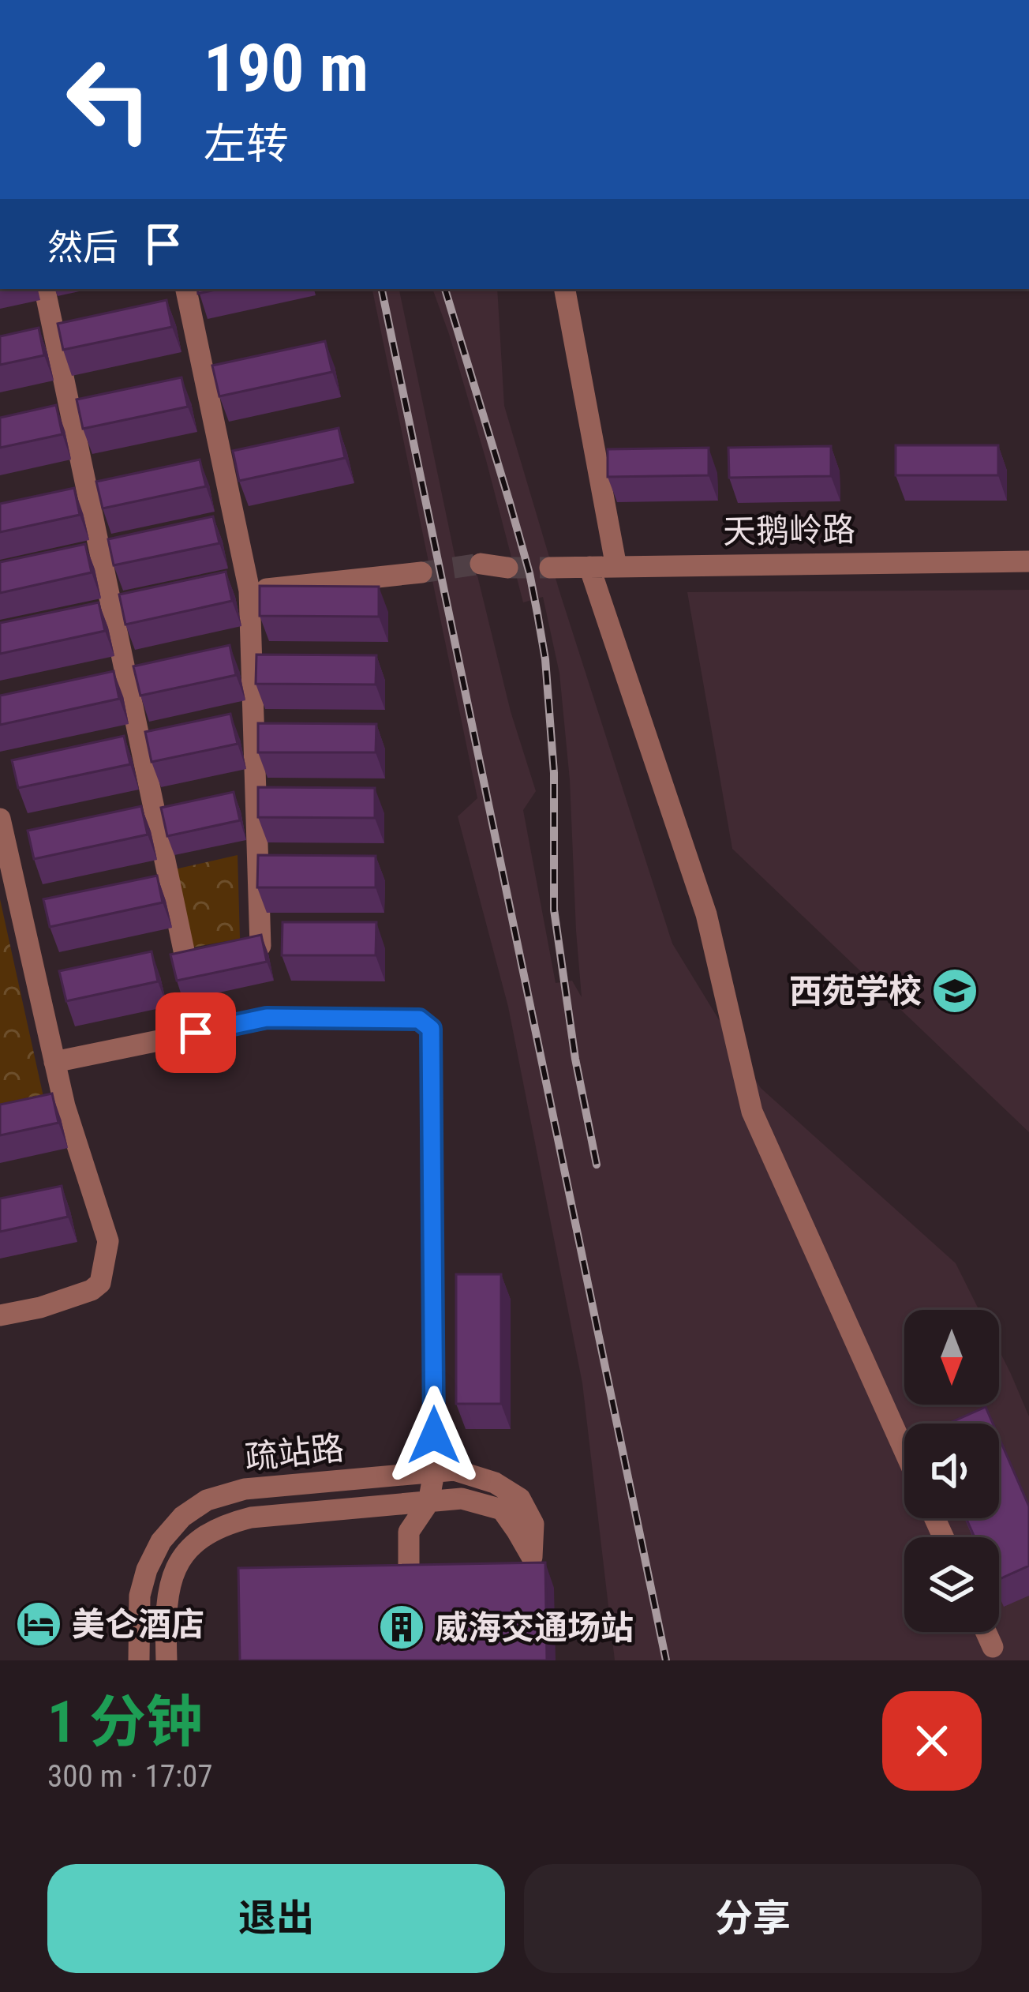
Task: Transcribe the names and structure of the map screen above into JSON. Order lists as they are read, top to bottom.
{
  "streets": {
    "street": ["天鹅岭路", "疏站路"]
  },
  "places": {
    "school or university": ["西苑学校"],
    "hotel": ["美仑酒店"],
    "building": ["威海交通场站"]
  },
  "north": "bottom",
  "page": {
    "turn": ["190 m", "左转"],
    "then": "然后",
    "heading": ["1 分钟", "300 m · 17:07"],
    "buttons": ["退出", "分享"]
  }
}
